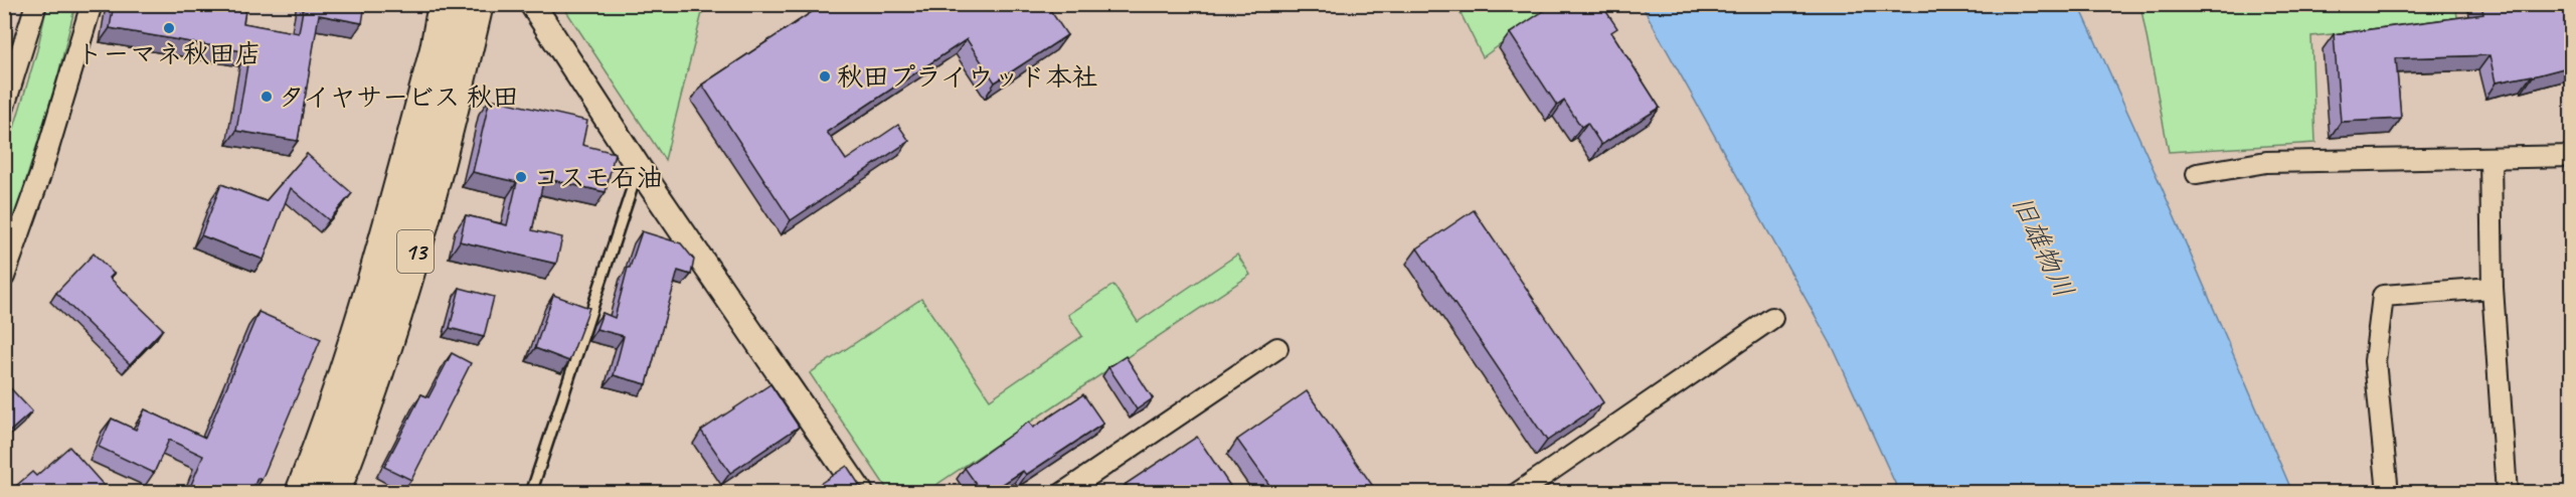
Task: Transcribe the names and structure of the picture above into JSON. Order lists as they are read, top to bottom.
{
  "streets": {
    "highway": ["13"]
  },
  "water": ["旧雄物川"],
  "places": [
    "トーマネ秋田店",
    "秋田プライウッド本社",
    "タイヤサービス 秋田",
    "コスモ石油"
  ]
}
